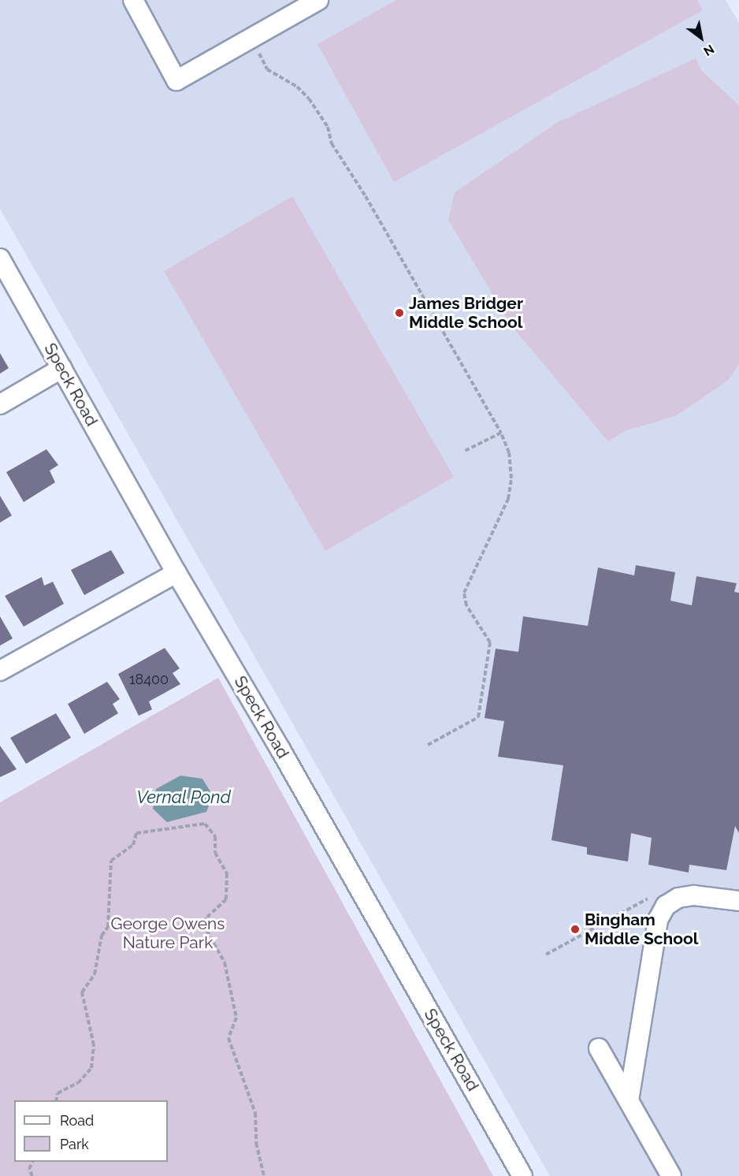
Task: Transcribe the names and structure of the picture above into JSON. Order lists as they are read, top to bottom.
{
  "streets": {
    "street": ["Speck Road"]
  },
  "water": ["Vernal Pond"],
  "parks": ["George Owens Nature Park"],
  "places": ["James Bridger Middle School", "Bingham Middle School"],
  "house_numbers": ["18400"],
  "legend": ["Road", "Park"],
  "north": "bottom right"
}
